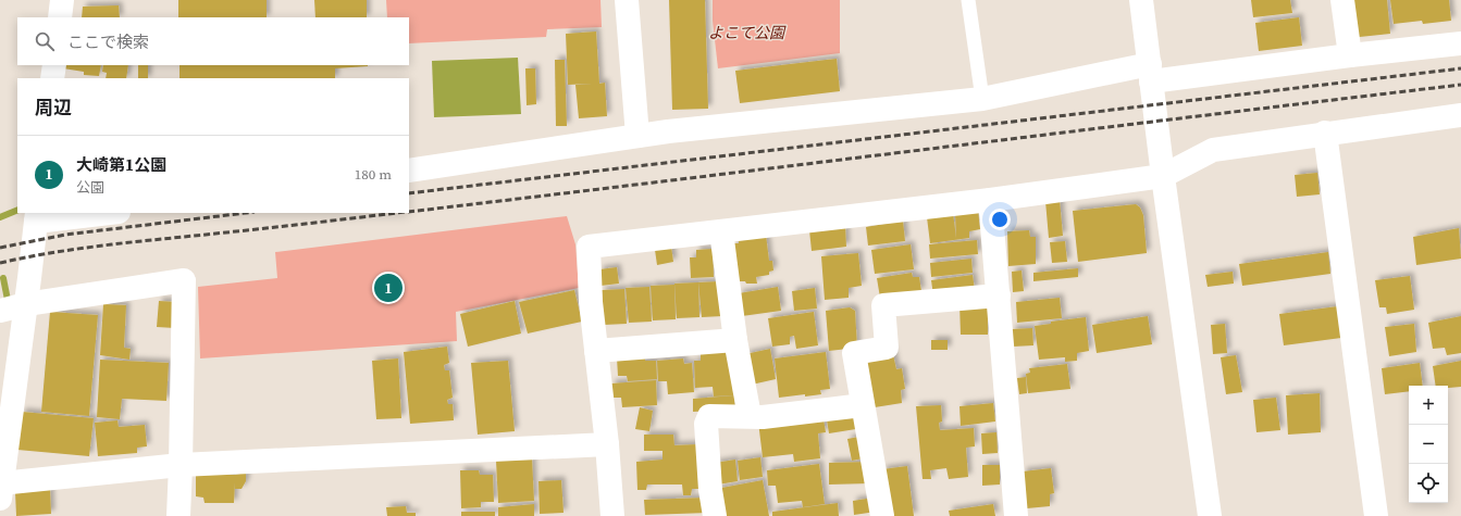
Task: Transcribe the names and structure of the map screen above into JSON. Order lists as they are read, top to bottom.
{
  "parks": ["よこて公園"],
  "page": {
    "search": "ここで検索",
    "heading": "周辺",
    "list": [
      {
        "mark": "1",
        "name": "大崎第1公園",
        "note": "公園",
        "value": "180 m"
      }
    ],
    "pins": "1",
    "map_buttons": ["+", "−"]
  }
}
